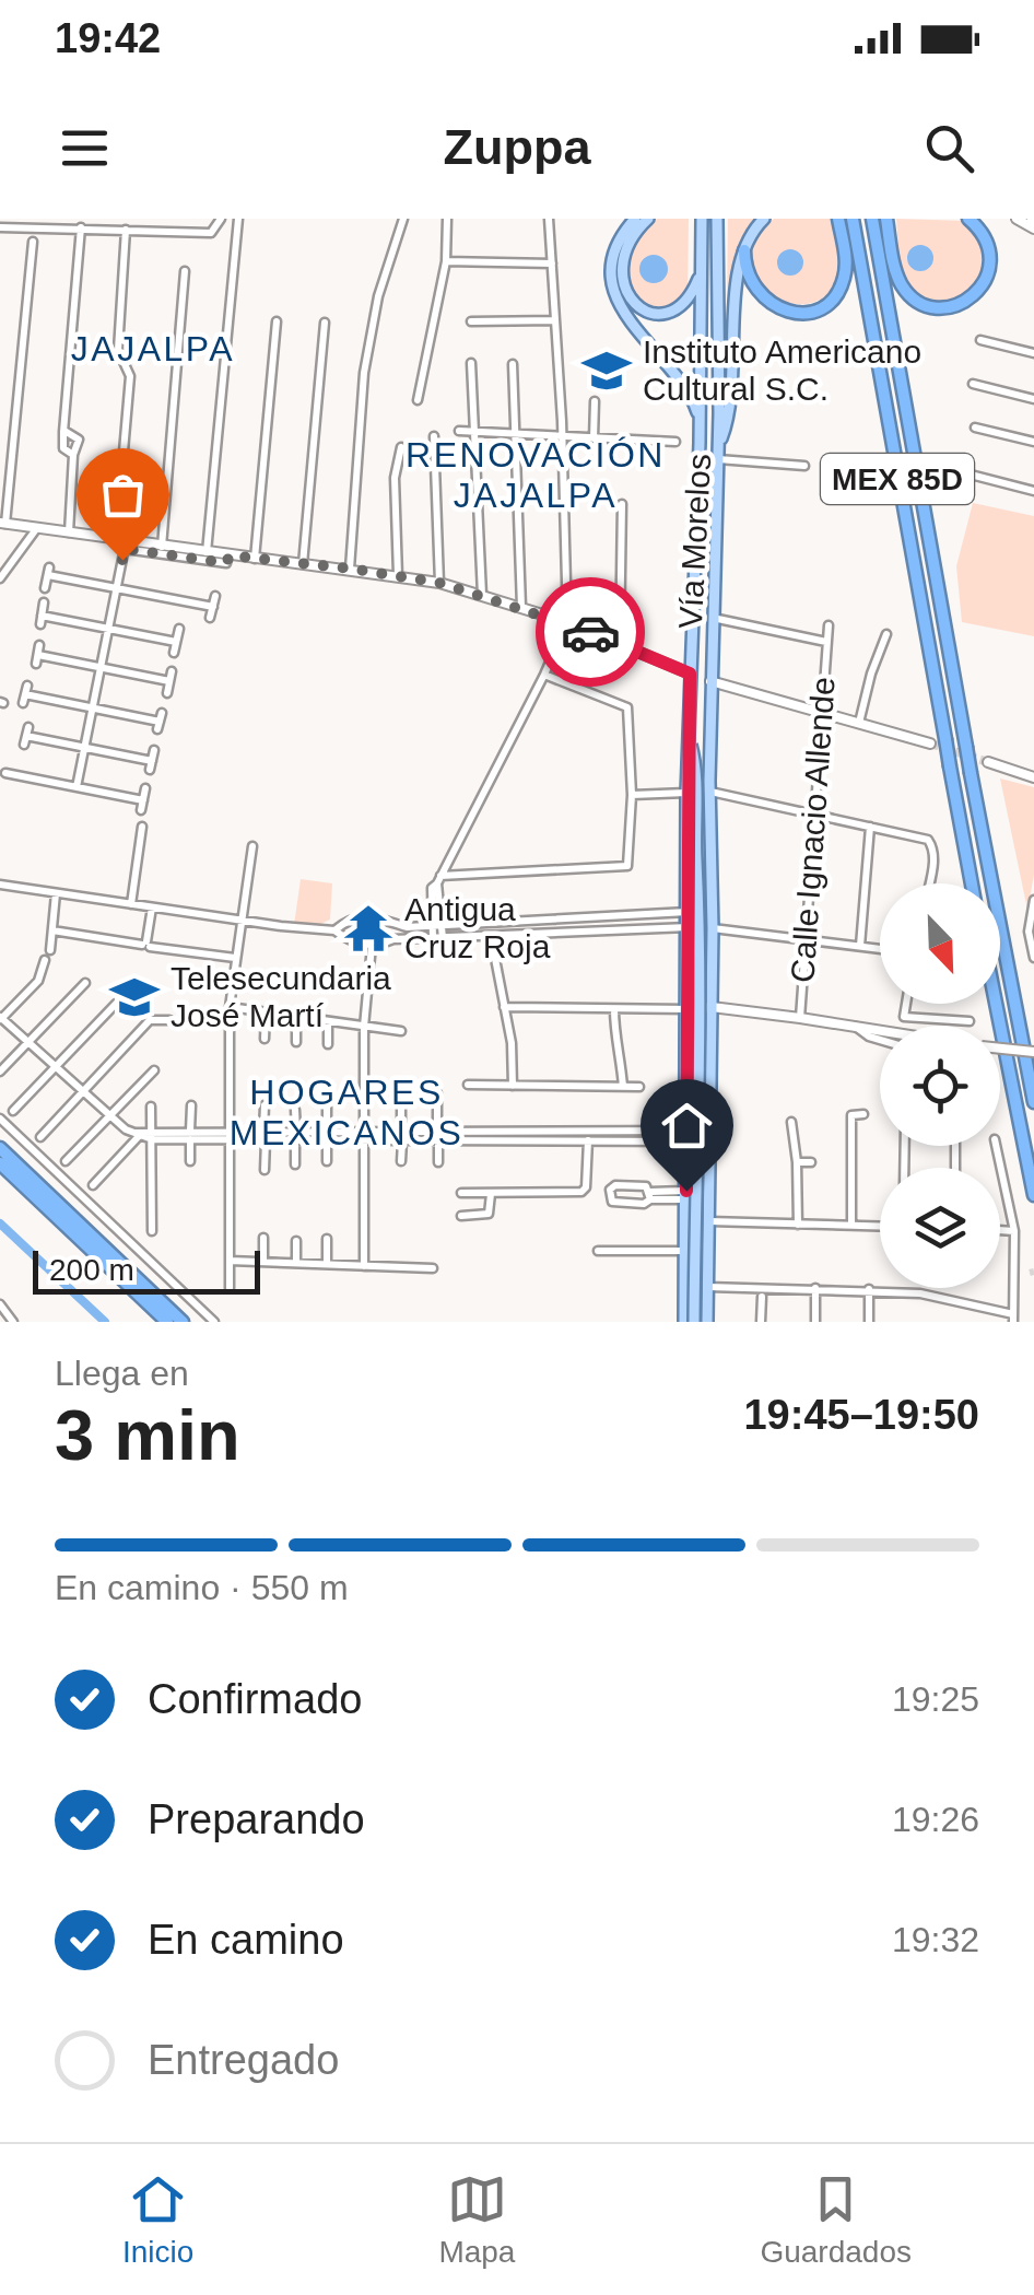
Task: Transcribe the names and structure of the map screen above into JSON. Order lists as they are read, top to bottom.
{
  "streets": {
    "highway": ["MEX 85D"],
    "main road": ["Vía Morelos"],
    "street": ["Calle Ignacio Allende"]
  },
  "districts": ["JAJALPA", "RENOVACIÓN JAJALPA", "HOGARES MEXICANOS"],
  "places": {
    "school or university": ["Instituto Americano Cultural S.C.", "Telesecundaria José Martí"],
    "temple": ["Antigua Cruz Roja"]
  },
  "scale_bar": "200 m",
  "north": "bottom right",
  "page": {
    "status": "19:42",
    "header": "Zuppa",
    "scale": "200 m",
    "heading": ["3 min", "Llega en", "19:45–19:50"],
    "bar": "En camino · 550 m",
    "list": [
      ["Confirmado", "19:25"],
      ["Preparando", "19:26"],
      ["En camino", "19:32"],
      "Entregado"
    ],
    "tabs": ["Inicio", "Mapa", "Guardados"]
  }
}
